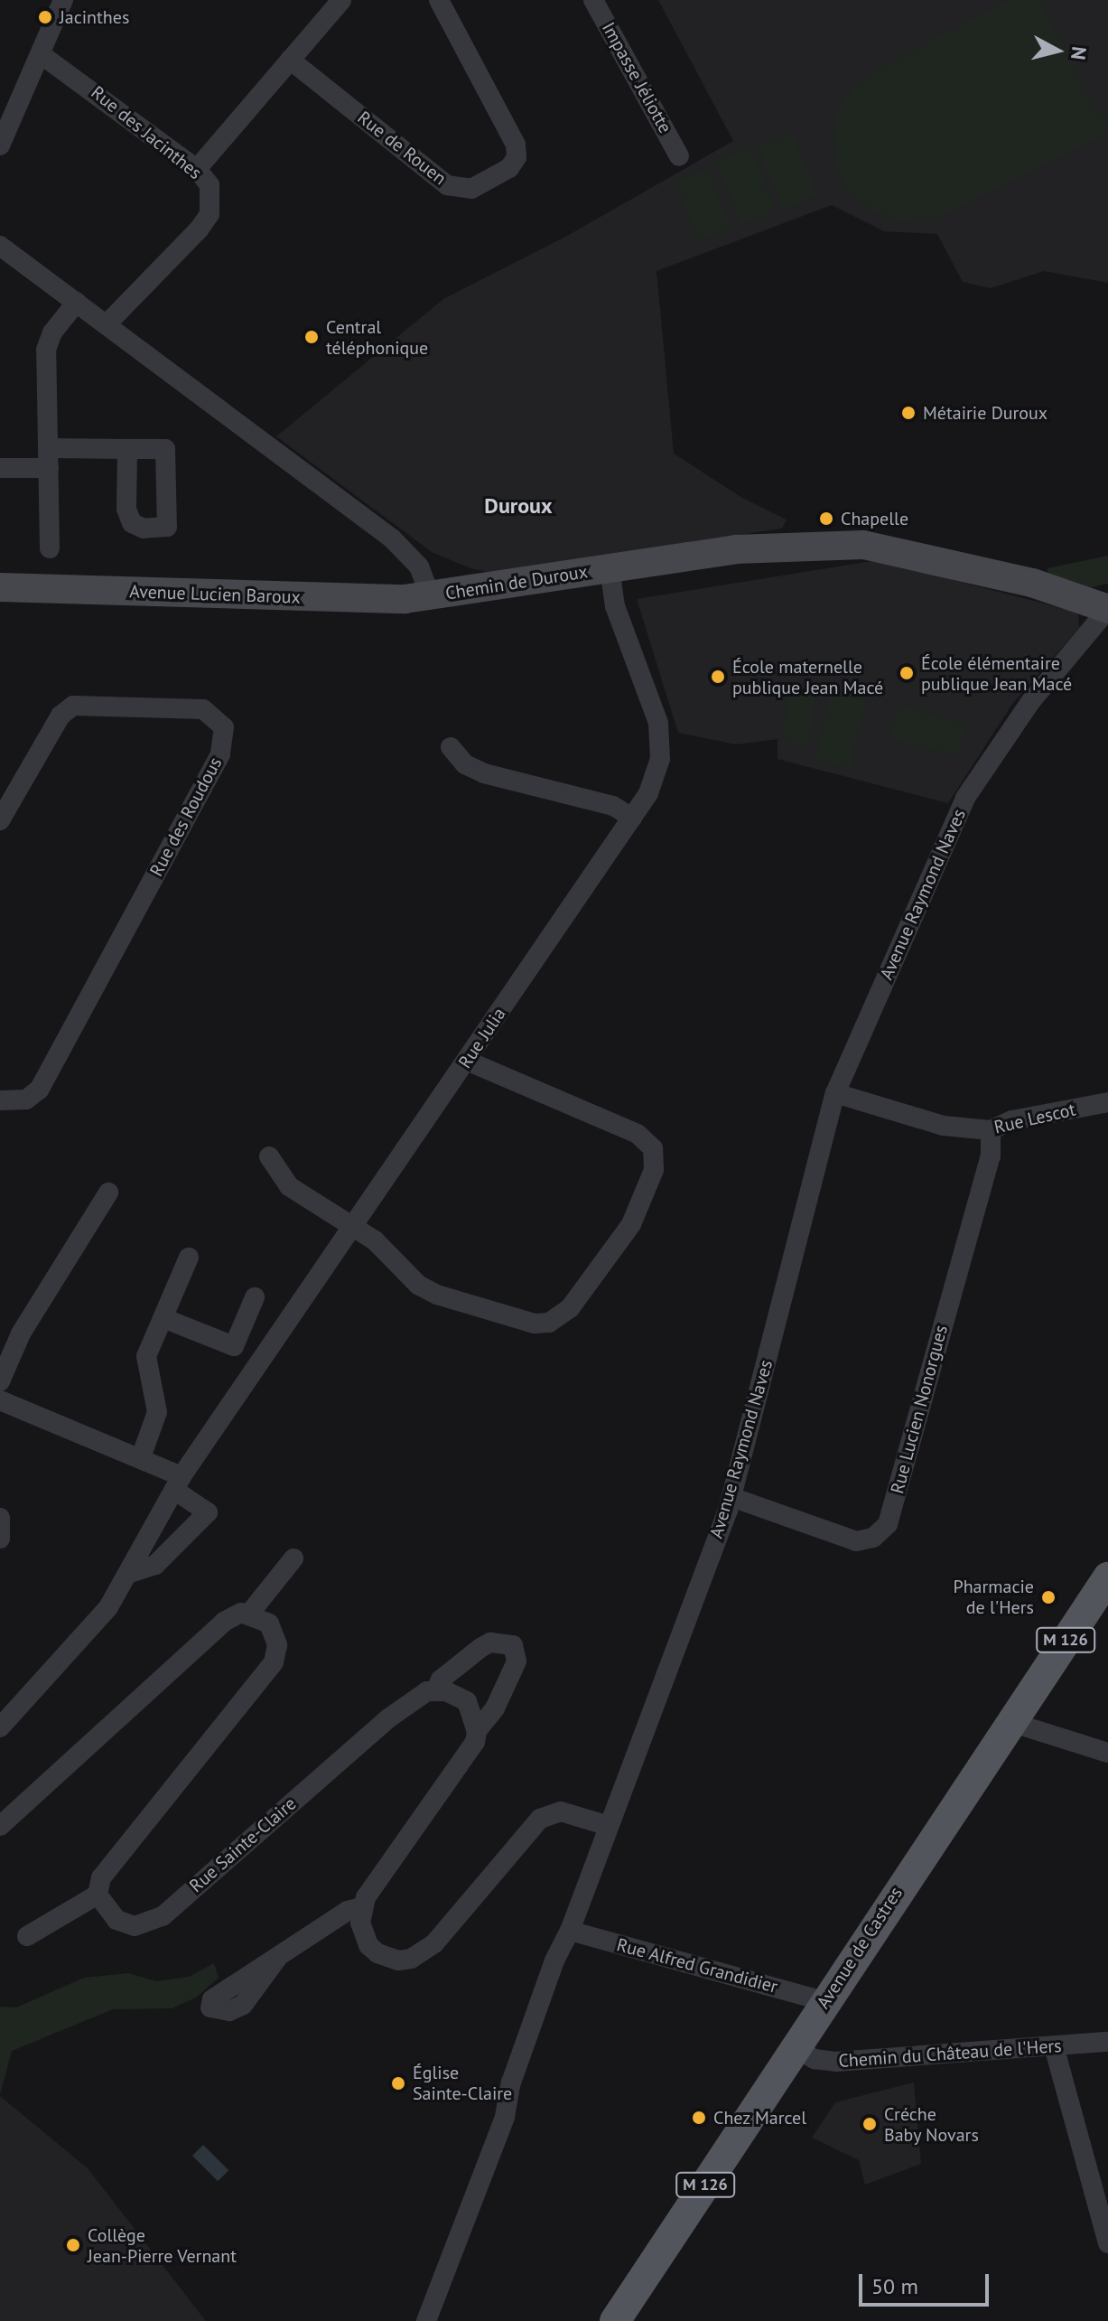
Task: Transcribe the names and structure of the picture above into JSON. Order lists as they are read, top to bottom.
{
  "streets": {
    "main road": ["M 126", "Avenue de Castres"],
    "street": [
      "Impasse Jéliotte",
      "Rue des Jacinthes",
      "Rue de Rouen",
      "Chemin de Duroux",
      "Avenue Lucien Baroux",
      "Rue des Roudous",
      "Avenue Raymond Naves",
      "Rue Julia",
      "Rue Lescot",
      "Rue Lucien Nonorgues",
      "Rue Sainte-Claire",
      "Rue Alfred Grandidier",
      "Chemin du Château de l'Hers"
    ]
  },
  "crossings": [
    ["Rue des Jacinthes", "Chemin de Duroux"],
    ["Chemin de Duroux", "Avenue Lucien Baroux"],
    ["Chemin de Duroux", "Avenue Raymond Naves"],
    ["Chemin de Duroux", "Rue Julia"],
    ["Avenue Raymond Naves", "Rue Lescot"],
    ["Avenue Raymond Naves", "Rue Lucien Nonorgues"],
    ["Avenue Raymond Naves", "Rue Alfred Grandidier"],
    ["Rue Lescot", "Rue Lucien Nonorgues"],
    ["Avenue de Castres", "Rue Alfred Grandidier"],
    ["Avenue de Castres", "Chemin du Château de l'Hers"]
  ],
  "districts": ["Duroux"],
  "places": [
    "Jacinthes",
    "Central téléphonique",
    "Métairie Duroux",
    "Chapelle",
    "École élémentaire publique Jean Macé",
    "École maternelle publique Jean Macé",
    "Pharmacie de l'Hers",
    "Église Sainte-Claire",
    "Chez Marcel",
    "Créche Baby Novars",
    "Collège Jean-Pierre Vernant"
  ],
  "scale_bar": "50 m",
  "north": "right"
}
